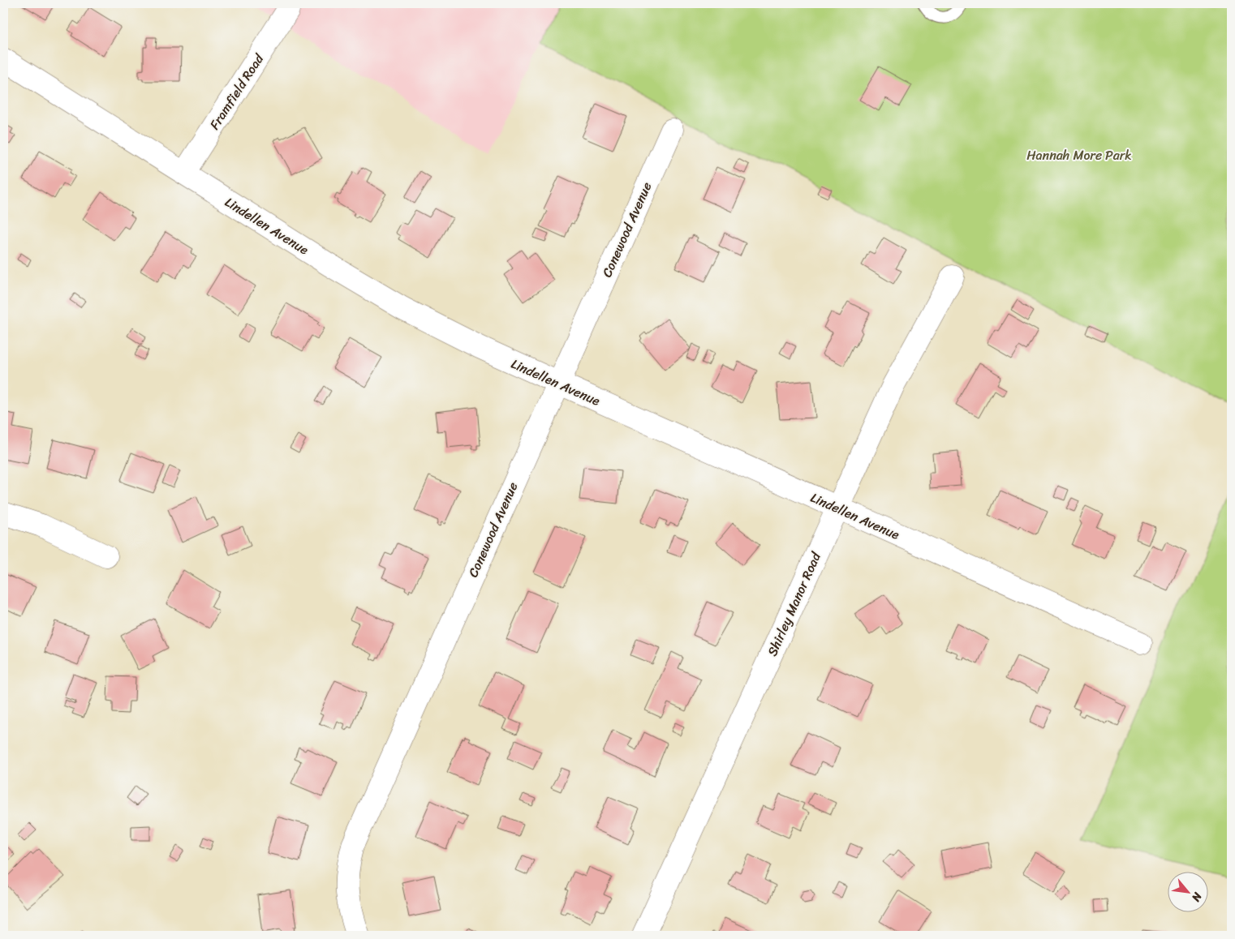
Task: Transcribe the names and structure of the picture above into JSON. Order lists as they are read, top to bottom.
{
  "streets": {
    "street": [
      "Framfield Road",
      "Lindellen Avenue",
      "Conewood Avenue",
      "Shirley Manor Road"
    ]
  },
  "crossings": [
    ["Framfield Road", "Lindellen Avenue"],
    ["Lindellen Avenue", "Conewood Avenue"],
    ["Lindellen Avenue", "Shirley Manor Road"]
  ],
  "parks": ["Hannah More Park"],
  "north": "bottom right"
}
